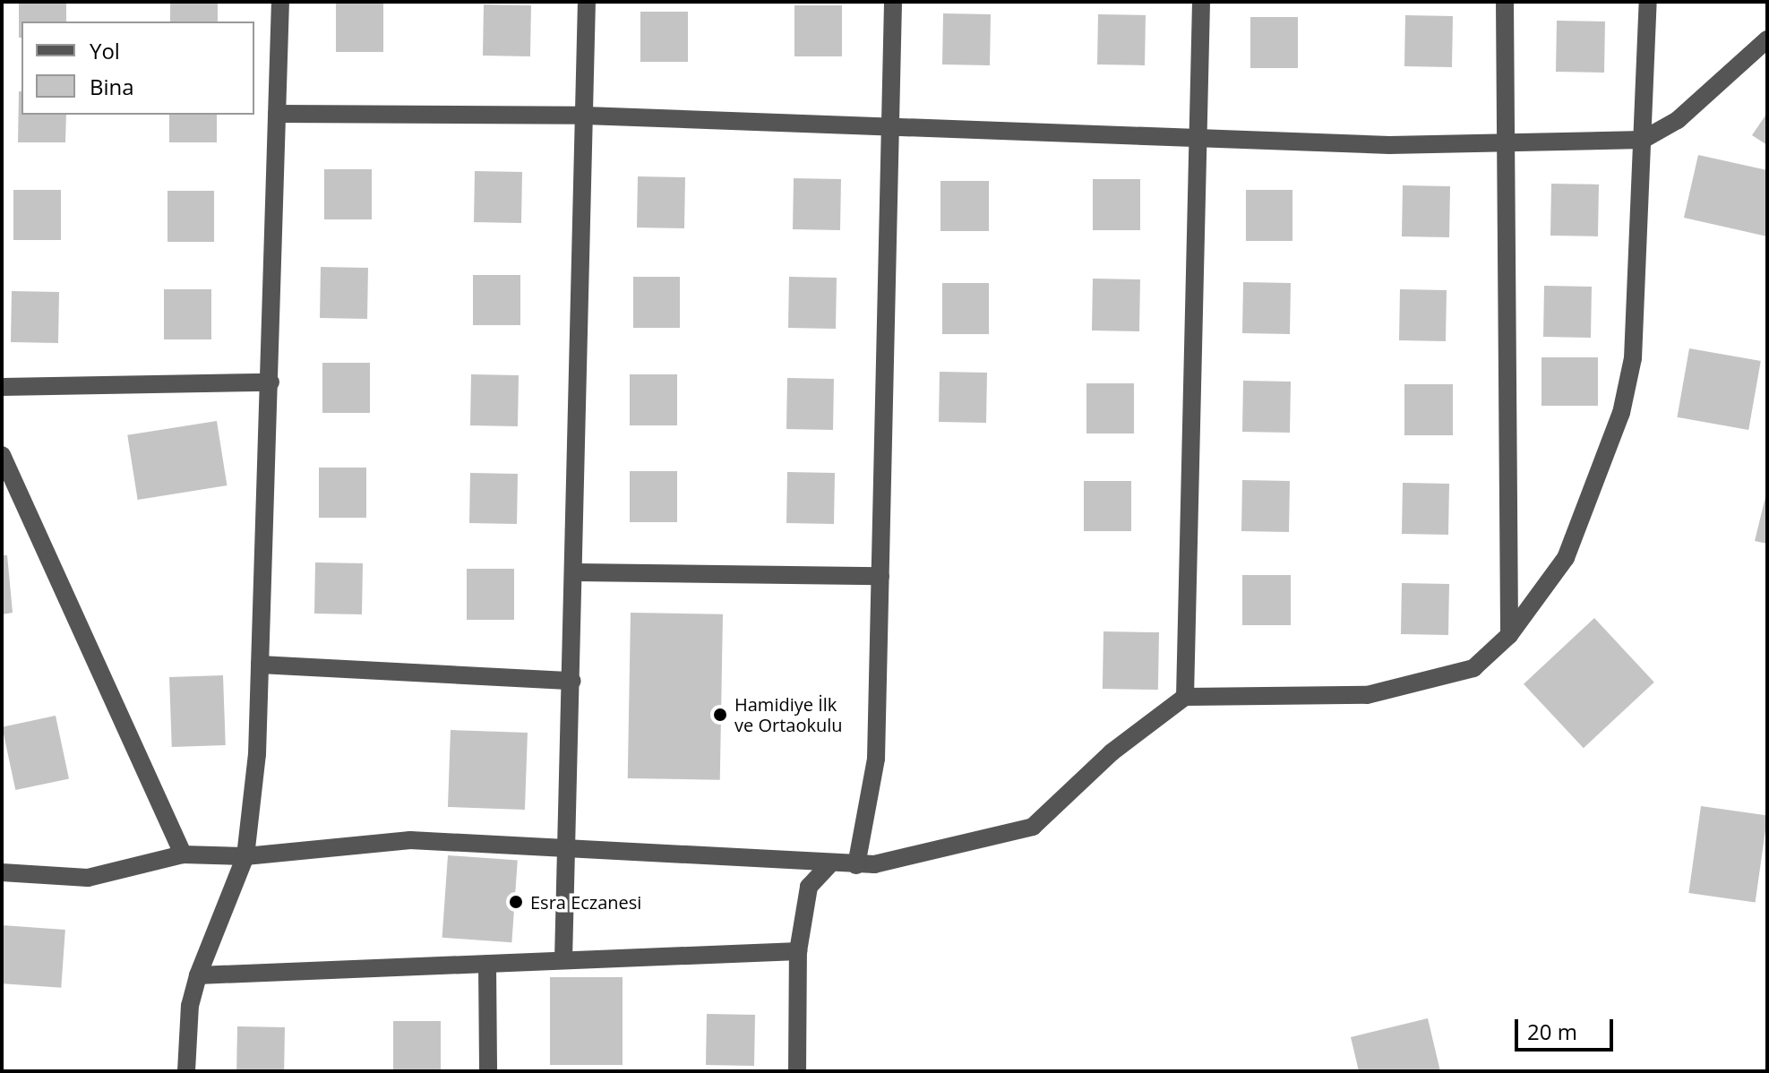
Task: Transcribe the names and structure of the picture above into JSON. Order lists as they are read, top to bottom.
{
  "places": ["Hamidiye İlk ve Ortaokulu", "Esra Eczanesi"],
  "legend": ["Yol", "Bina"],
  "scale_bar": "20 m"
}
